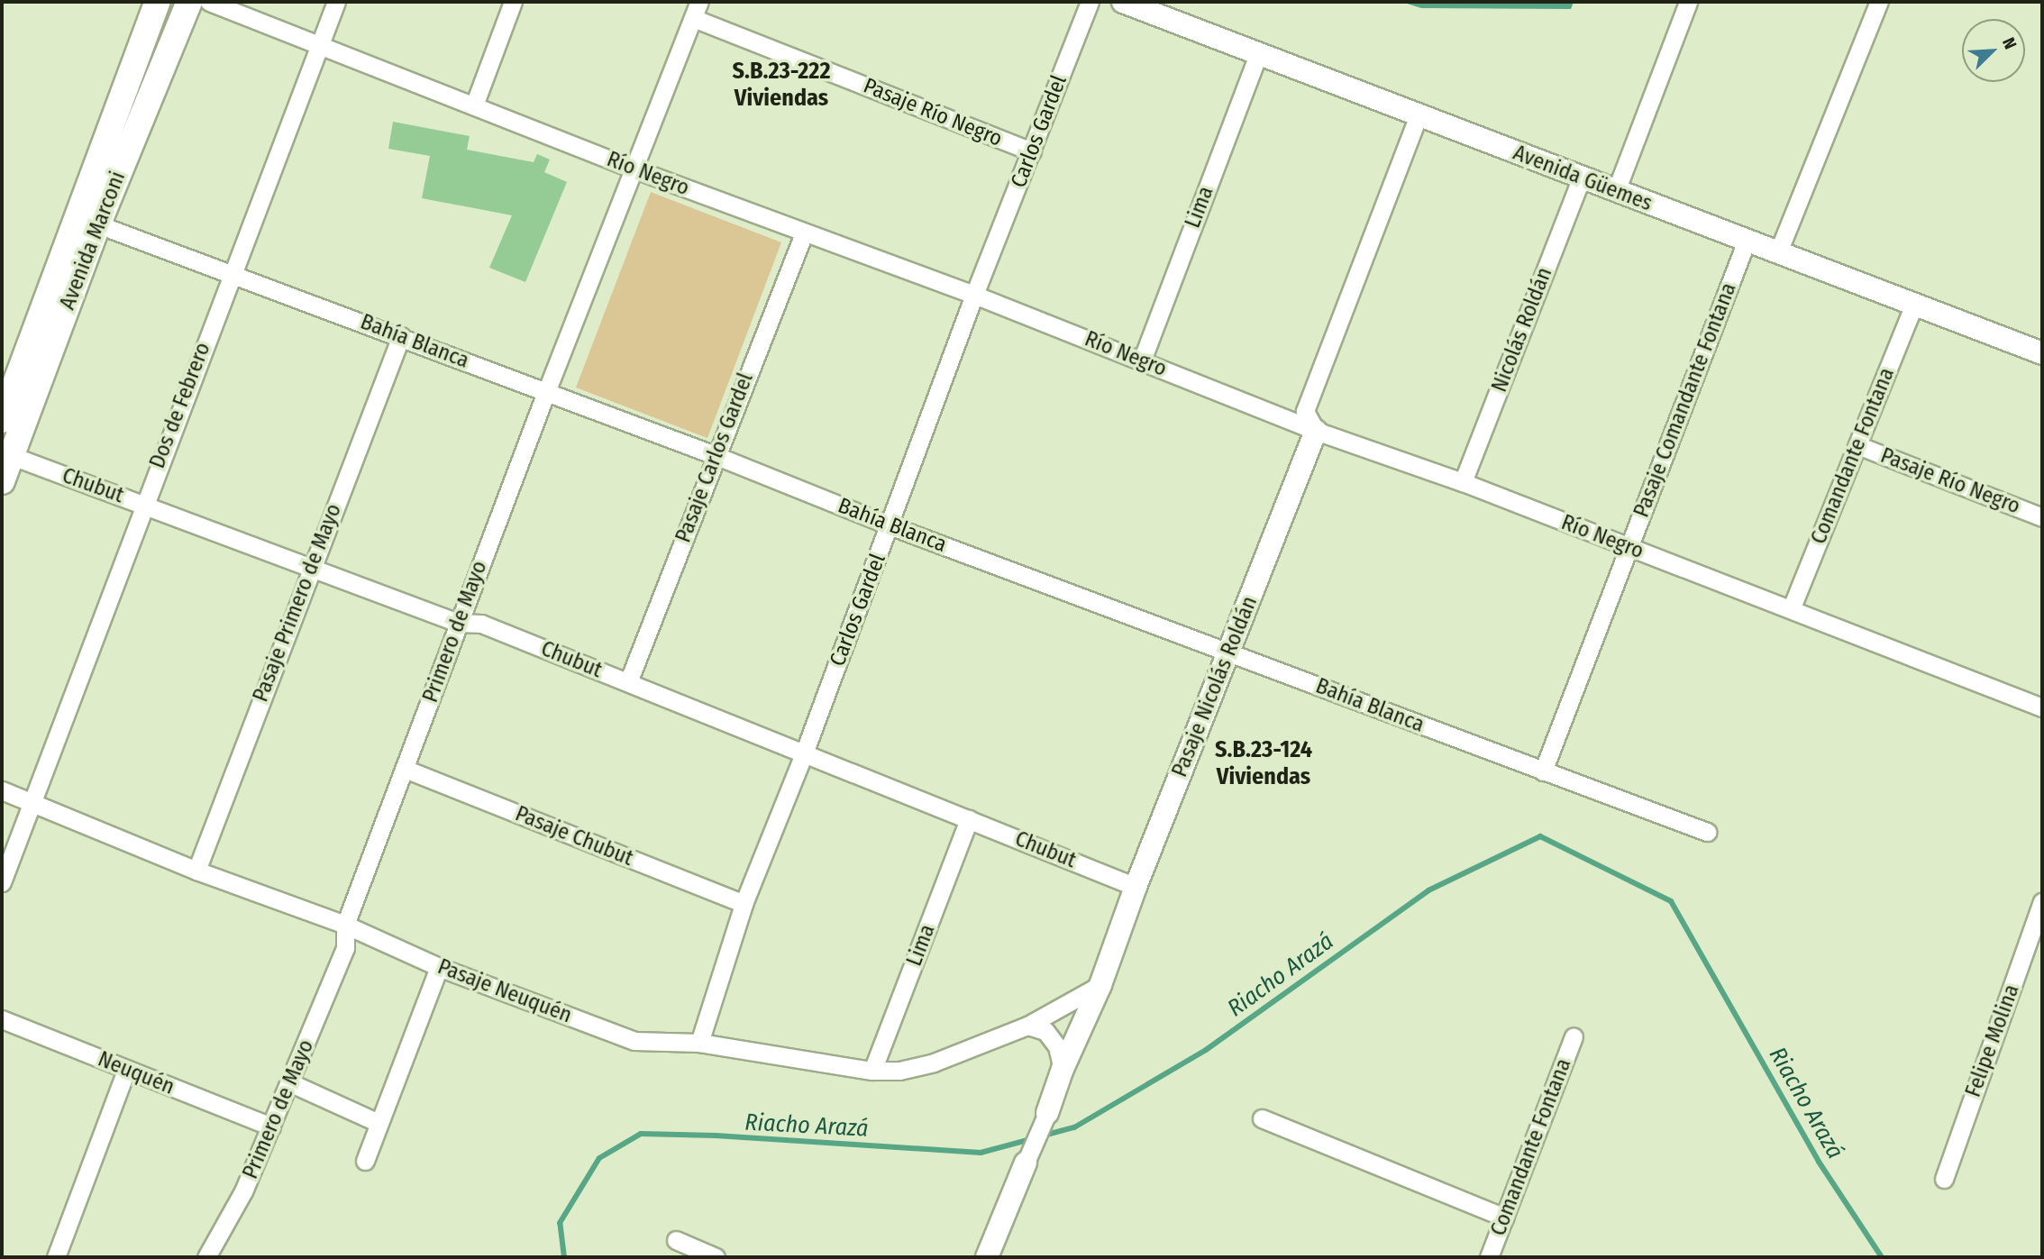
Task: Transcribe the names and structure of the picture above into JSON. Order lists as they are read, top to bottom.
{
  "streets": {
    "main road": ["Avenida Marconi"],
    "street": [
      "Pasaje Río Negro",
      "Carlos Gardel",
      "Río Negro",
      "Avenida Güemes",
      "Lima",
      "Nicolás Roldán",
      "Bahía Blanca",
      "Pasaje Comandante Fontana",
      "Dos de Febrero",
      "Comandante Fontana",
      "Pasaje Carlos Gardel",
      "Chubut",
      "Pasaje Primero de Mayo",
      "Primero de Mayo",
      "Pasaje Nicolás Roldán",
      "Pasaje Chubut",
      "Pasaje Neuquén",
      "Felipe Molina",
      "Neuquén"
    ]
  },
  "crossings": [
    ["Pasaje Río Negro", "Carlos Gardel"],
    ["Pasaje Río Negro", "Comandante Fontana"],
    ["Pasaje Río Negro", "Primero de Mayo"],
    ["Carlos Gardel", "Río Negro"],
    ["Carlos Gardel", "Bahía Blanca"],
    ["Carlos Gardel", "Chubut"],
    ["Carlos Gardel", "Pasaje Chubut"],
    ["Carlos Gardel", "Pasaje Neuquén"],
    ["Río Negro", "Lima"],
    ["Río Negro", "Nicolás Roldán"],
    ["Río Negro", "Pasaje Comandante Fontana"],
    ["Río Negro", "Dos de Febrero"],
    ["Río Negro", "Comandante Fontana"],
    ["Río Negro", "Pasaje Carlos Gardel"],
    ["Río Negro", "Primero de Mayo"],
    ["Río Negro", "Pasaje Nicolás Roldán"],
    ["Avenida Güemes", "Lima"],
    ["Avenida Güemes", "Nicolás Roldán"],
    ["Avenida Güemes", "Pasaje Comandante Fontana"],
    ["Avenida Güemes", "Comandante Fontana"],
    ["Lima", "Chubut"],
    ["Lima", "Pasaje Neuquén"],
    ["Avenida Marconi", "Bahía Blanca"],
    ["Avenida Marconi", "Chubut"],
    ["Bahía Blanca", "Pasaje Comandante Fontana"],
    ["Bahía Blanca", "Dos de Febrero"],
    ["Bahía Blanca", "Pasaje Carlos Gardel"],
    ["Bahía Blanca", "Pasaje Primero de Mayo"],
    ["Bahía Blanca", "Primero de Mayo"],
    ["Bahía Blanca", "Pasaje Nicolás Roldán"],
    ["Dos de Febrero", "Chubut"],
    ["Dos de Febrero", "Pasaje Neuquén"],
    ["Pasaje Carlos Gardel", "Chubut"],
    ["Chubut", "Pasaje Primero de Mayo"],
    ["Chubut", "Primero de Mayo"],
    ["Chubut", "Pasaje Nicolás Roldán"],
    ["Pasaje Primero de Mayo", "Pasaje Neuquén"],
    ["Primero de Mayo", "Pasaje Chubut"],
    ["Primero de Mayo", "Pasaje Neuquén"],
    ["Primero de Mayo", "Neuquén"],
    ["Pasaje Nicolás Roldán", "Pasaje Neuquén"]
  ],
  "districts": ["S.B.23-222 Viviendas", "S.B.23-124 Viviendas"],
  "water": ["Riacho Arazá"],
  "north": "top right"
}
